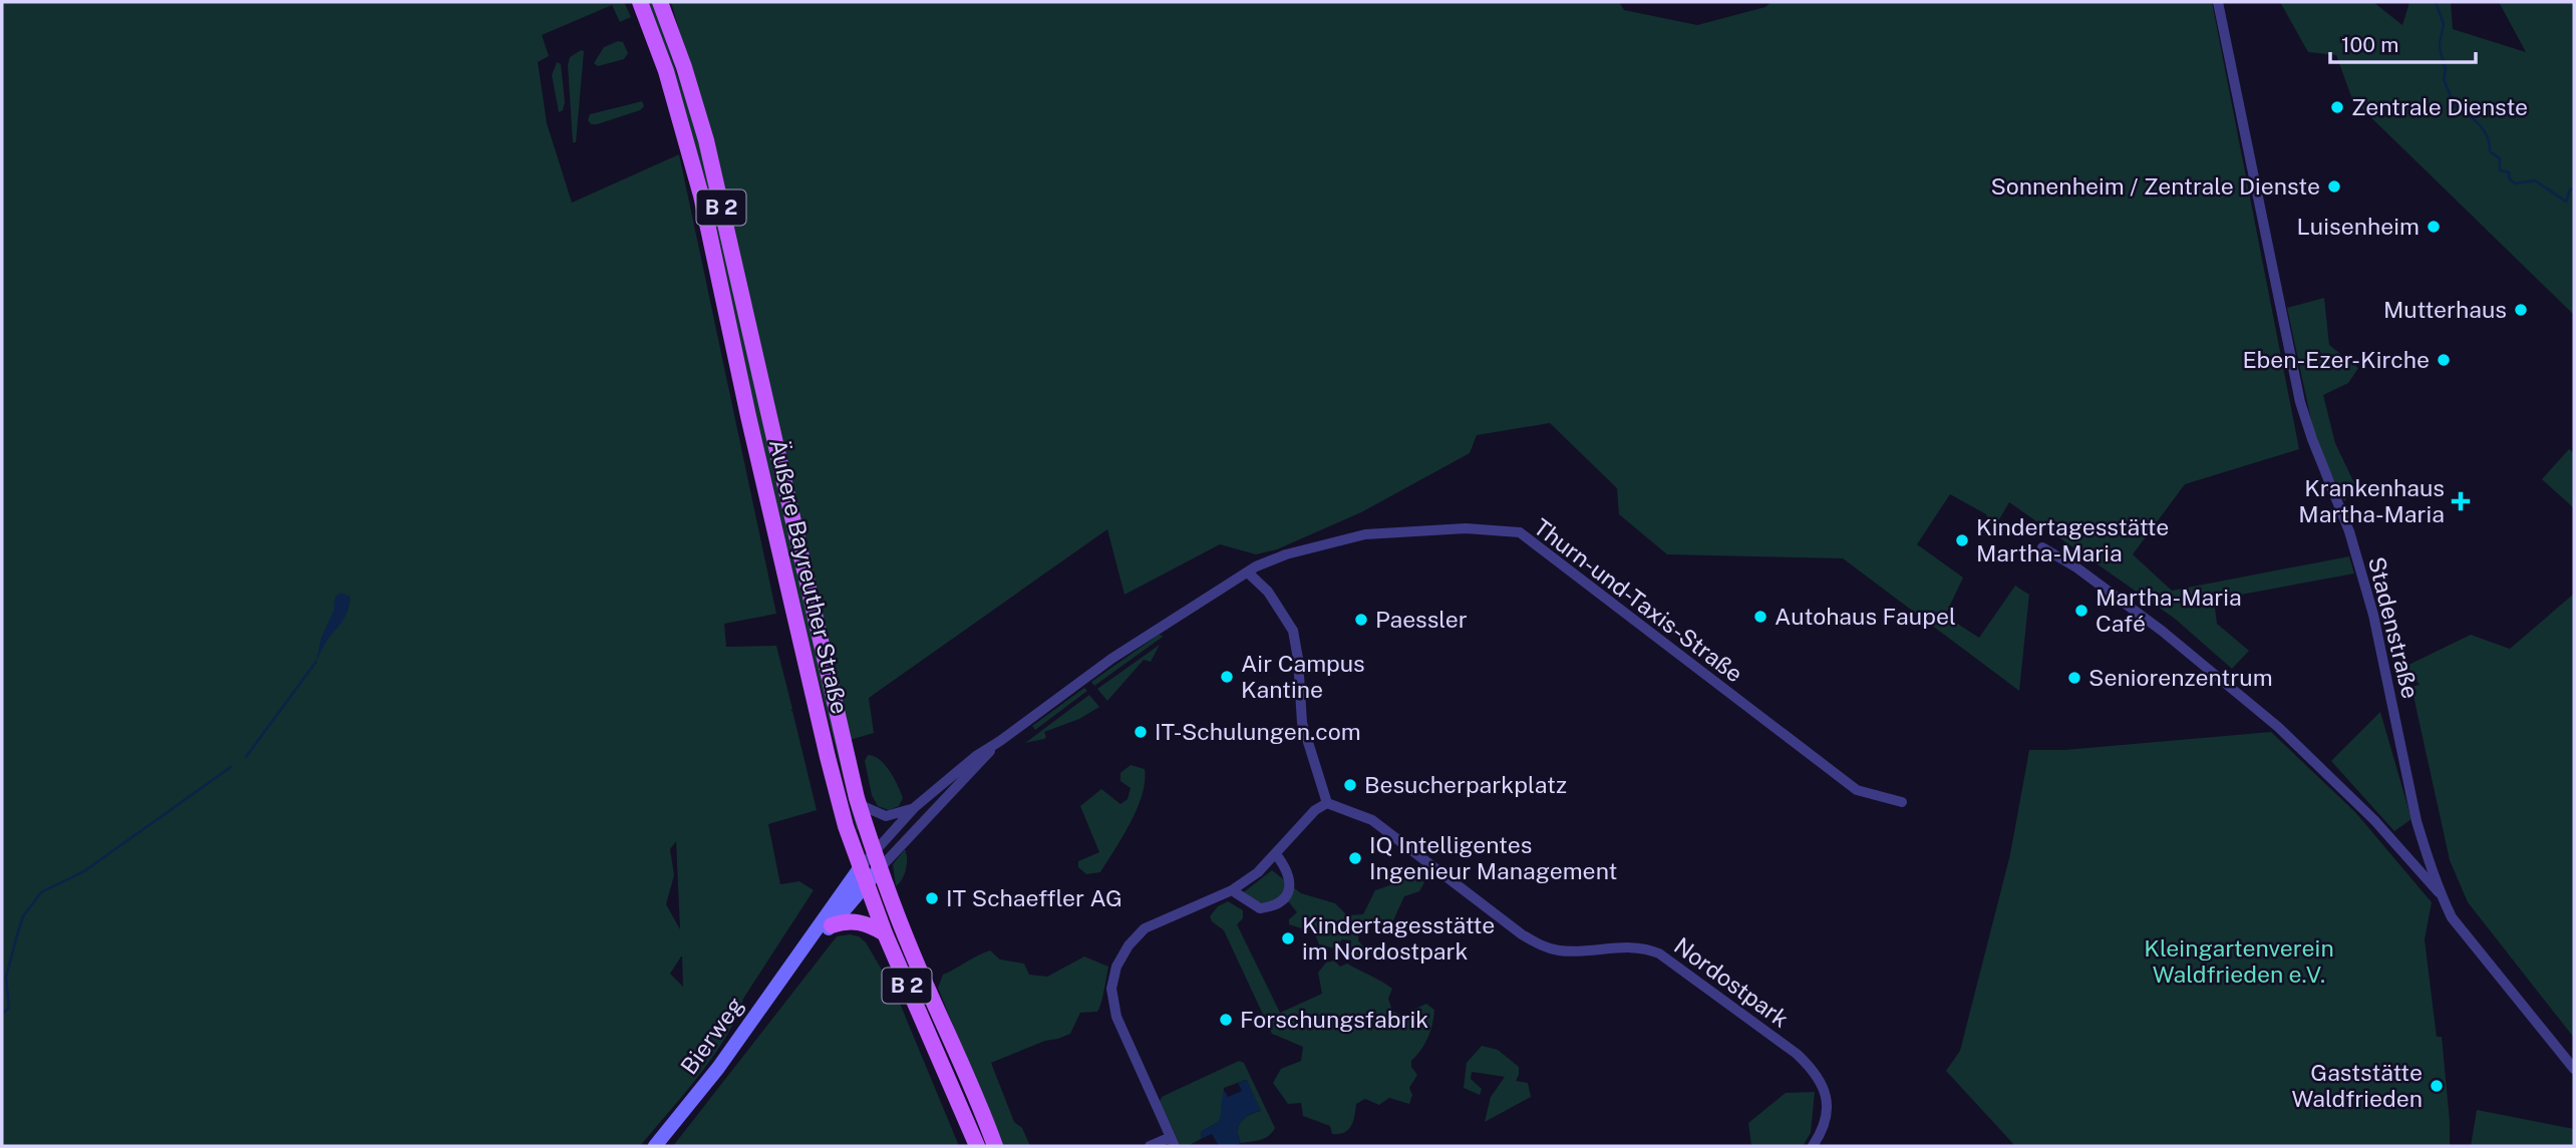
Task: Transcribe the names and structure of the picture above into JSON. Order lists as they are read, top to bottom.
{
  "streets": {
    "main road": ["B 2", "Äußere Bayreuther Straße", "Bierweg"],
    "street": ["Thurn-und-Taxis-Straße", "Stadenstraße", "Nordostpark"]
  },
  "crossings": [
    ["Äußere Bayreuther Straße", "Thurn-und-Taxis-Straße"],
    ["Äußere Bayreuther Straße", "Bierweg"],
    ["Thurn-und-Taxis-Straße", "Bierweg"]
  ],
  "parks": ["Kleingartenverein Waldfrieden e.V."],
  "places": {
    "other": [
      "Zentrale Dienste",
      "Sonnenheim / Zentrale Dienste",
      "Luisenheim",
      "Mutterhaus",
      "Eben-Ezer-Kirche",
      "Kindertagesstätte Martha-Maria",
      "Martha-Maria Café",
      "Autohaus Faupel",
      "Paessler",
      "Air Campus Kantine",
      "Seniorenzentrum",
      "IT-Schulungen.com",
      "Besucherparkplatz",
      "IQ Intelligentes Ingenieur Management",
      "IT Schaeffler AG",
      "Kindertagesstätte im Nordostpark",
      "Forschungsfabrik",
      "Gaststätte Waldfrieden"
    ],
    "health": ["Krankenhaus Martha-Maria"]
  },
  "scale_bar": "100 m"
}
